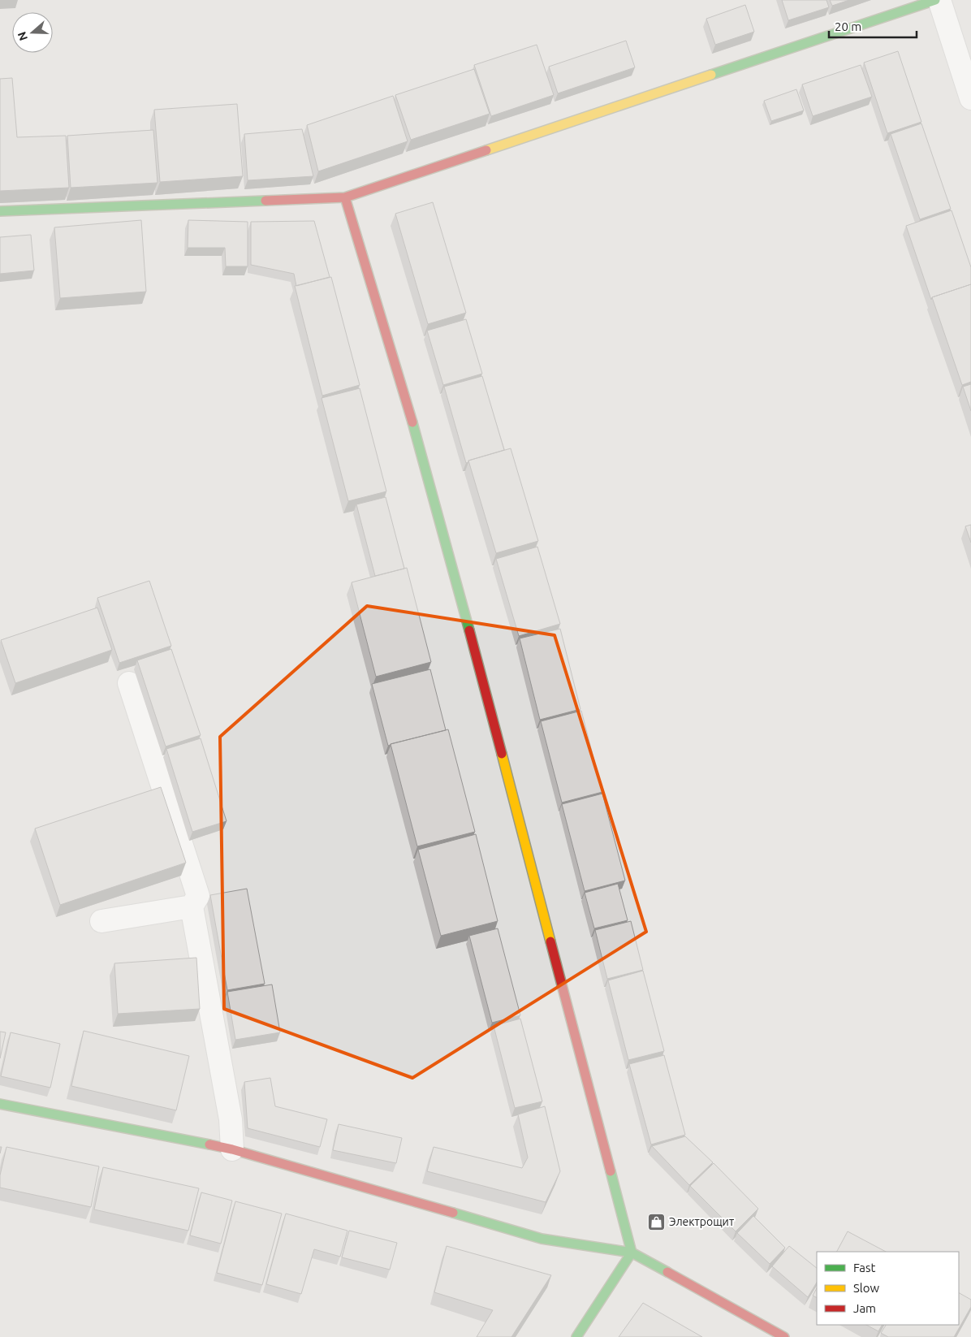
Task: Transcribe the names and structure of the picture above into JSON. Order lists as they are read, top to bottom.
{
  "places": {
    "shop": ["Электрощит"]
  },
  "legend": ["Fast", "Slow", "Jam"],
  "scale_bar": "20 m",
  "north": "left"
}
